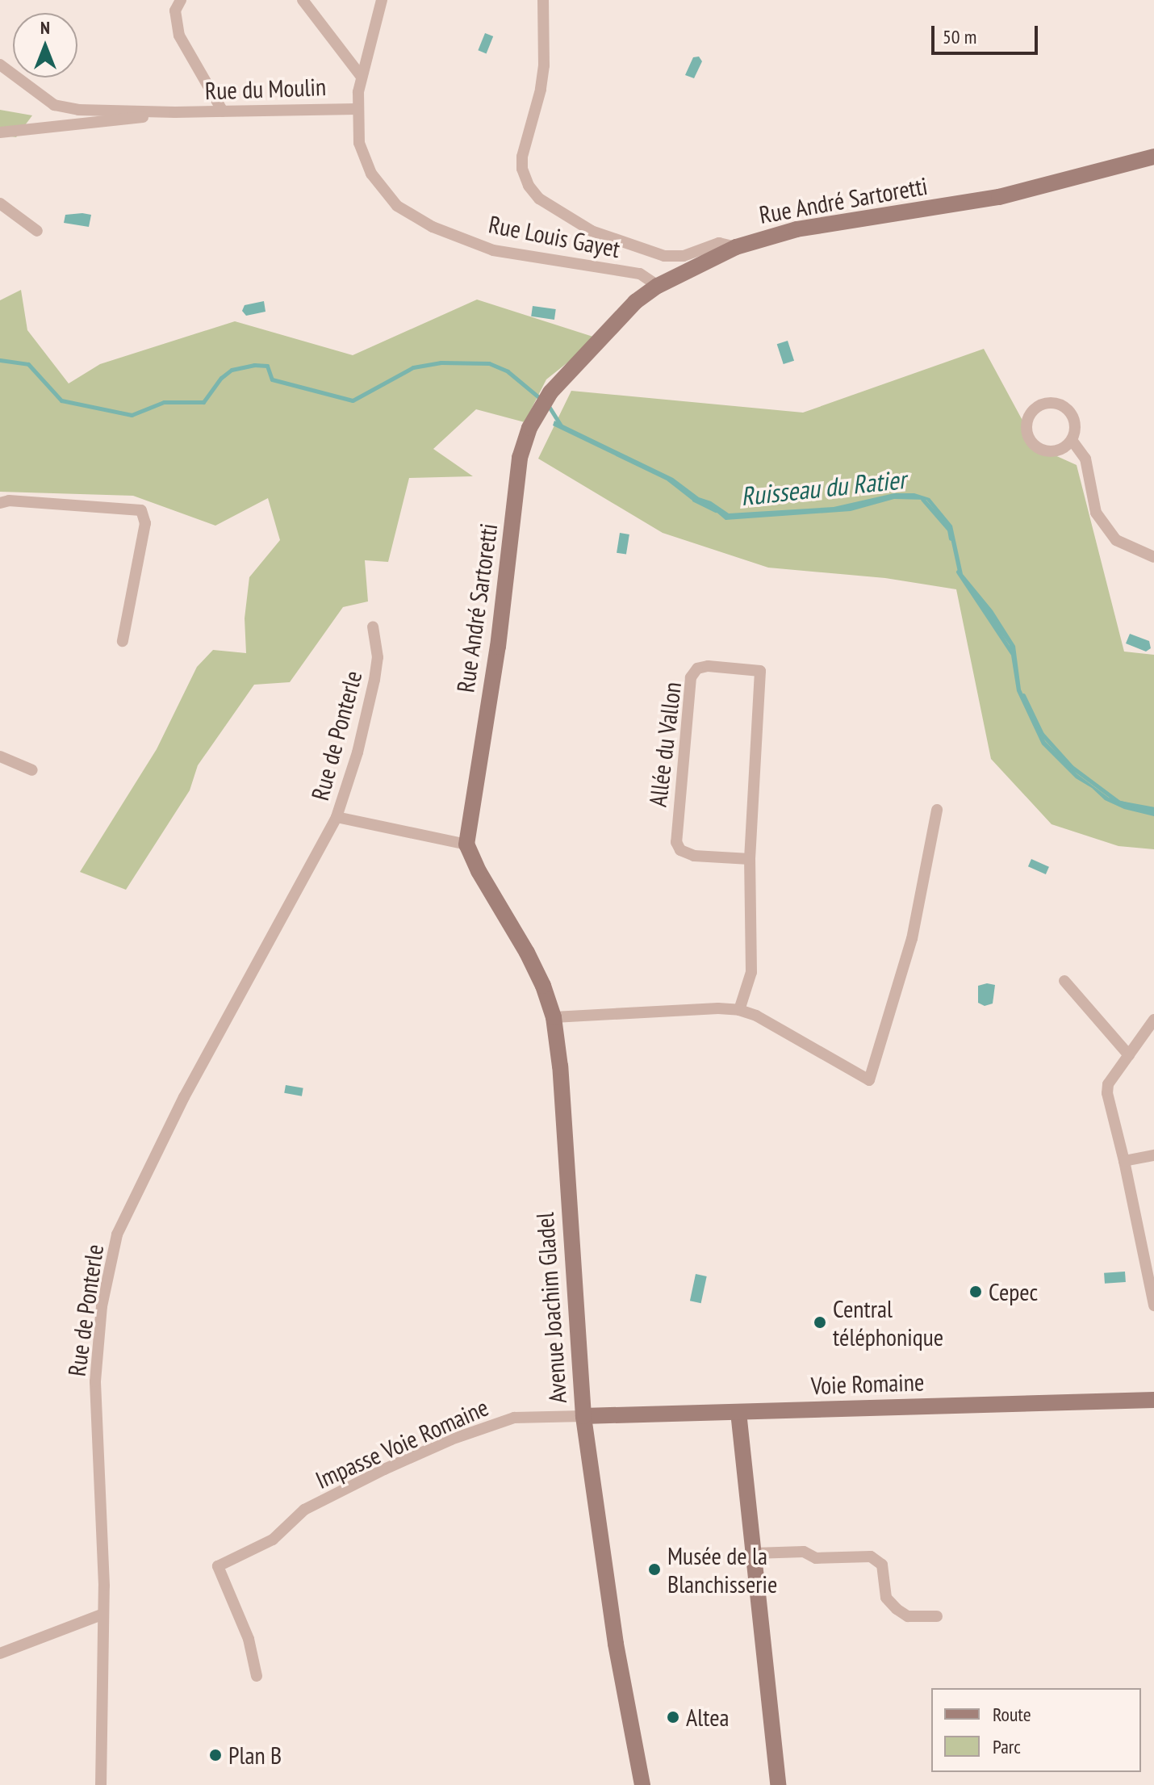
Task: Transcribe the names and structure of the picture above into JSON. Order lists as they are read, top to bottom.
{
  "streets": {
    "street": [
      "Rue du Moulin",
      "Rue André Sartoretti",
      "Rue Louis Gayet",
      "Rue de Ponterle",
      "Allée du Vallon",
      "Avenue Joachim Gladel",
      "Voie Romaine",
      "Impasse Voie Romaine"
    ]
  },
  "crossings": [
    ["Rue du Moulin", "Rue Louis Gayet"],
    ["Rue André Sartoretti", "Rue Louis Gayet"],
    ["Rue André Sartoretti", "Rue de Ponterle"],
    ["Rue André Sartoretti", "Avenue Joachim Gladel"],
    ["Rue de Ponterle", "Avenue Joachim Gladel"],
    ["Avenue Joachim Gladel", "Voie Romaine"],
    ["Avenue Joachim Gladel", "Impasse Voie Romaine"],
    ["Voie Romaine", "Impasse Voie Romaine"]
  ],
  "water": ["Ruisseau du Ratier"],
  "places": [
    "Cepec",
    "Central téléphonique",
    "Musée de la Blanchisserie",
    "Altea",
    "Plan B"
  ],
  "legend": ["Route", "Parc"],
  "scale_bar": "50 m",
  "north": "top"
}
